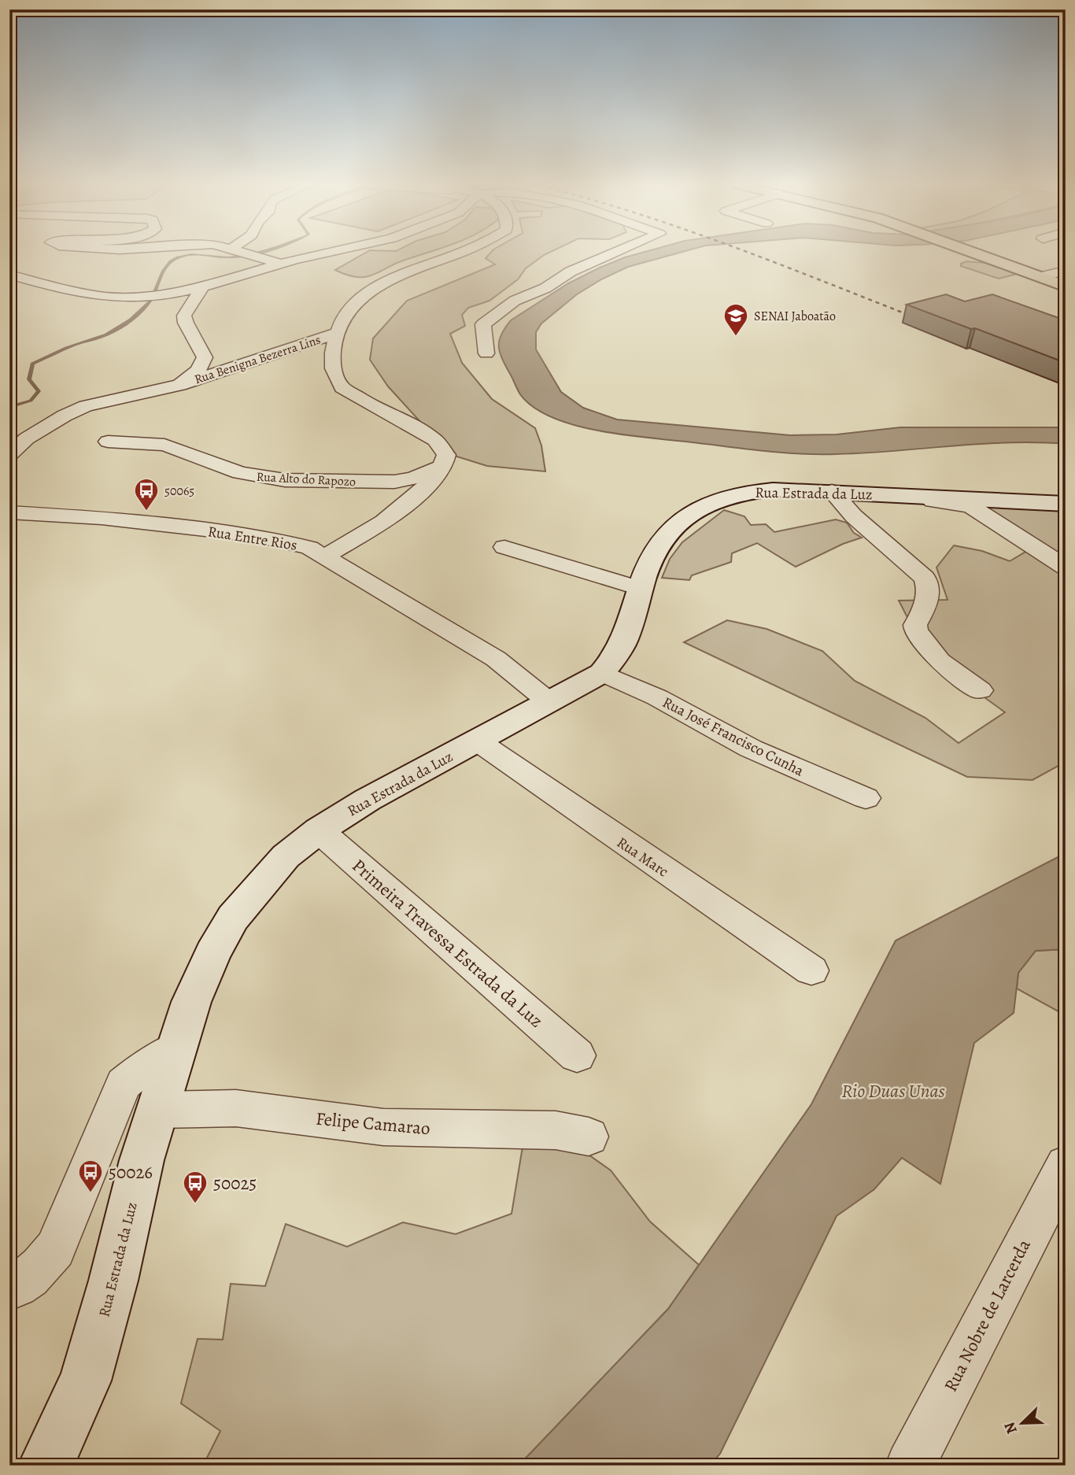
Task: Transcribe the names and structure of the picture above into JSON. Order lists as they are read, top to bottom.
{
  "streets": {
    "main road": ["Rua Estrada da Luz"],
    "street": [
      "Rua Benigna Bezerra Lins",
      "Rua Alto do Rapozo",
      "Rua Entre Rios",
      "Rua José Francisco Cunha",
      "Rua Marc",
      "Primeira Travessa Estrada da Luz",
      "Felipe Camarao",
      "Rua Nobre de Larcerda"
    ]
  },
  "crossings": [
    ["Rua Estrada da Luz", "Rua Entre Rios"],
    ["Rua Estrada da Luz", "Rua José Francisco Cunha"],
    ["Rua Estrada da Luz", "Rua Marc"],
    ["Rua Estrada da Luz", "Primeira Travessa Estrada da Luz"],
    ["Rua Estrada da Luz", "Felipe Camarao"]
  ],
  "water": ["Rio Duas Unas"],
  "places": {
    "school or university": ["SENAI Jaboatão"],
    "bus stop": ["50065", "50026", "50025"]
  },
  "north": "bottom left"
}
